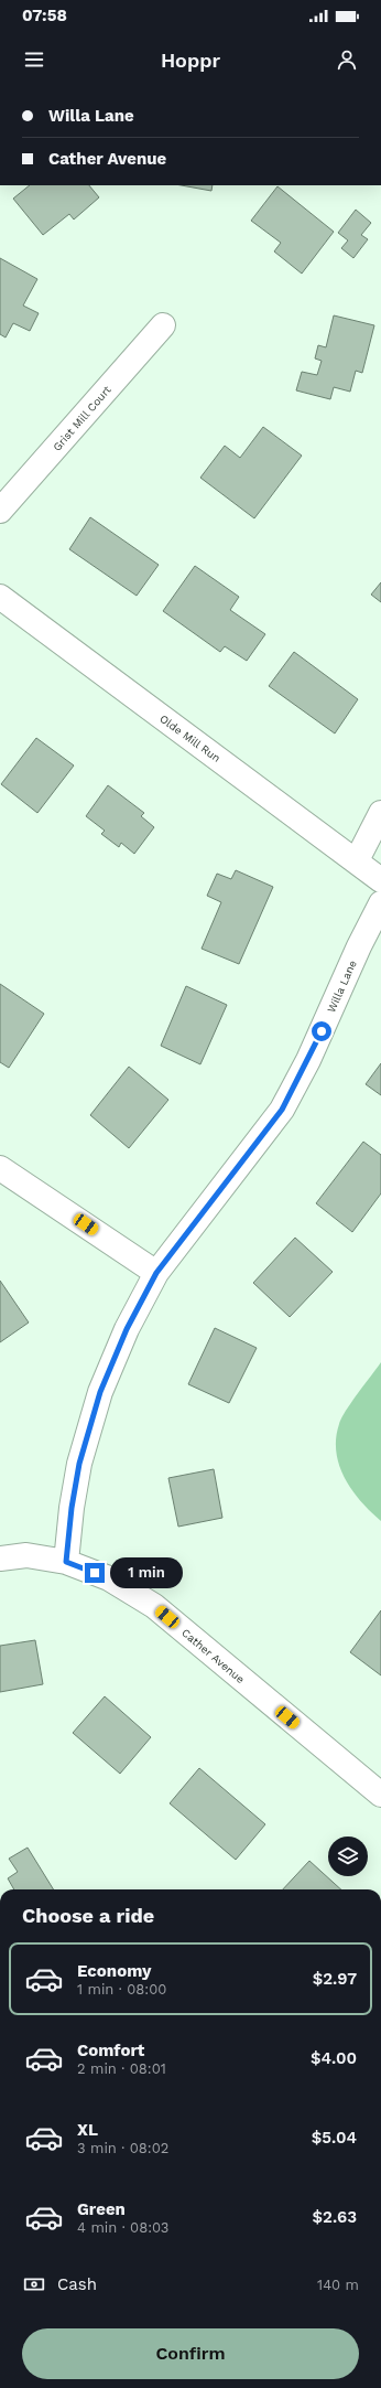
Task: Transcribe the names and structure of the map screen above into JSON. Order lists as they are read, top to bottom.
{
  "streets": {
    "street": [
      "Grist Mill Court",
      "Olde Mill Run",
      "Willa Lane",
      "Cather Avenue"
    ]
  },
  "crossings": [
    ["Willa Lane", "Cather Avenue"]
  ],
  "page": {
    "status": "07:58",
    "header": "Hoppr",
    "banner": ["Willa Lane", "Cather Avenue"],
    "bubble": "1 min",
    "heading": "Choose a ride",
    "list": [
      {
        "name": "Economy",
        "note": "1 min · 08:00",
        "value": "$2.97"
      },
      {
        "name": "Comfort",
        "note": "2 min · 08:01",
        "value": "$4.00"
      },
      {
        "name": "XL",
        "note": "3 min · 08:02",
        "value": "$5.04"
      },
      {
        "name": "Green",
        "note": "4 min · 08:03",
        "value": "$2.63"
      }
    ],
    "pay": ["Cash", "140 m"],
    "buttons": "Confirm"
  }
}
